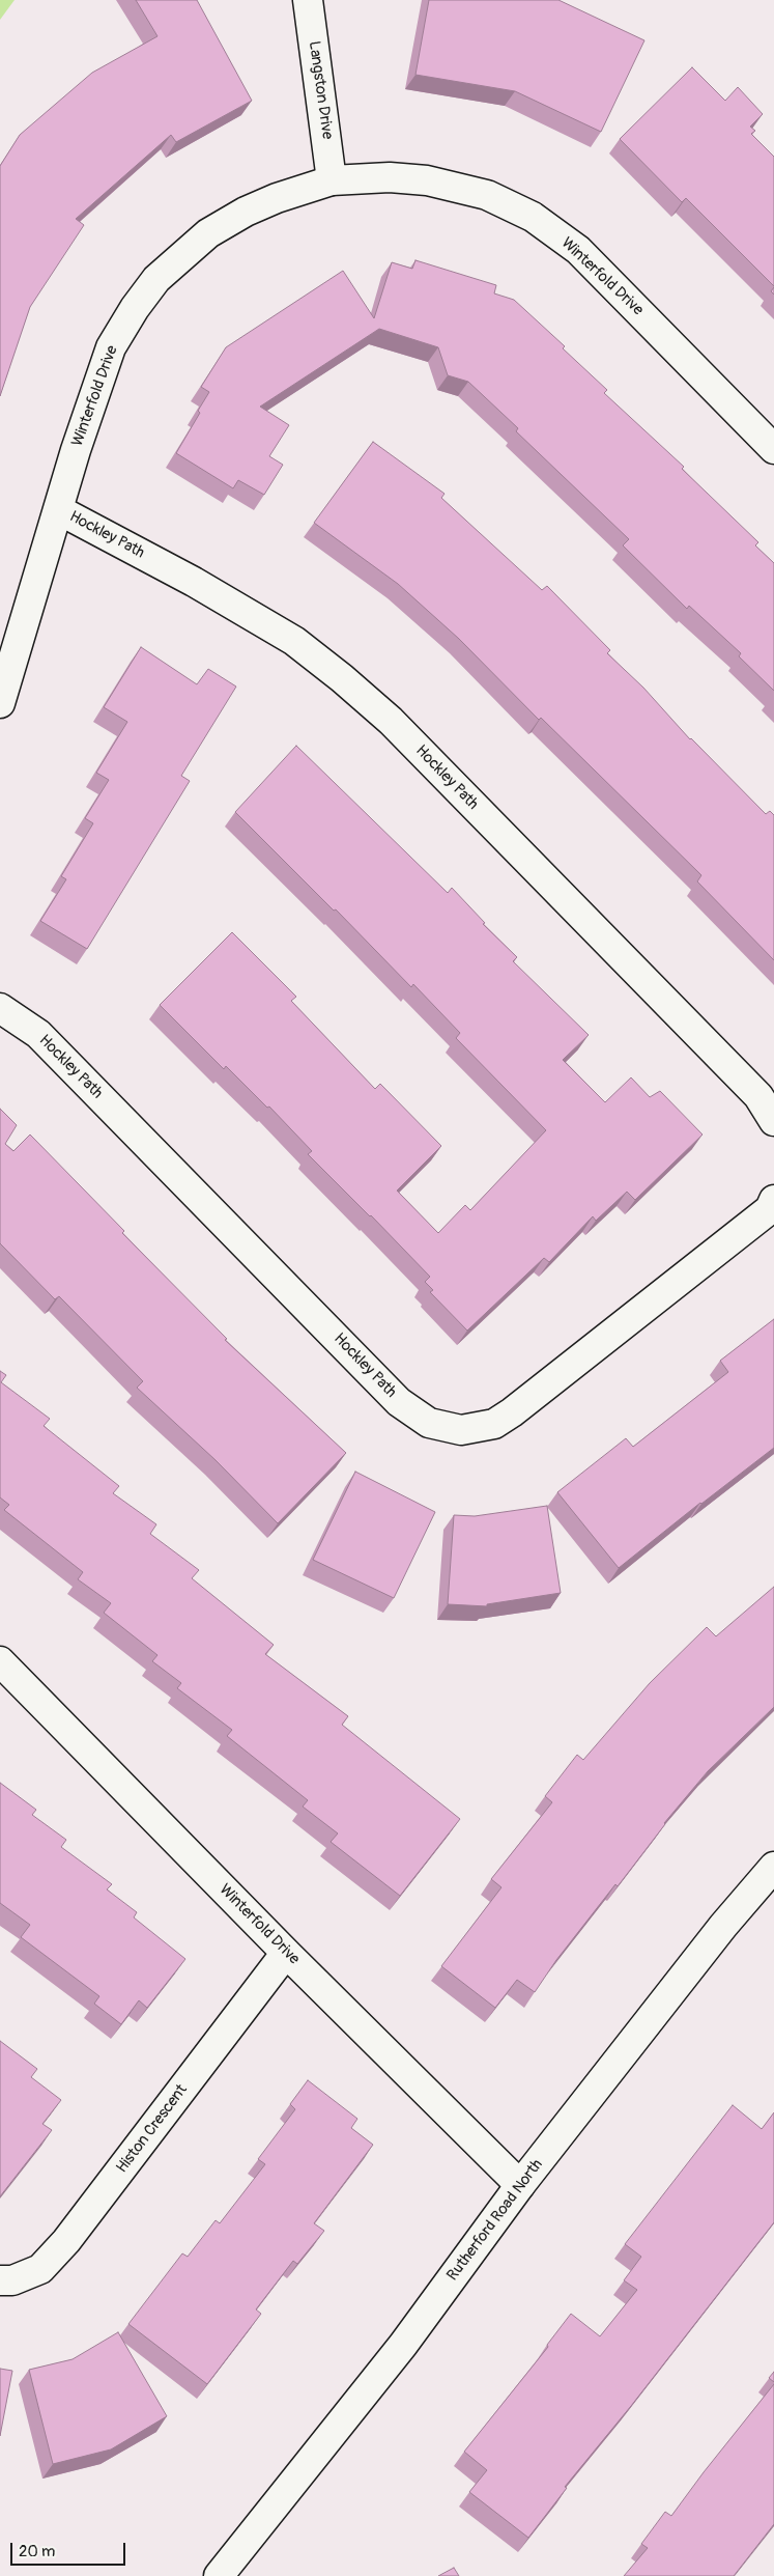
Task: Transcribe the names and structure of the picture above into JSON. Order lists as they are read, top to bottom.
{
  "streets": {
    "street": [
      "Langston Drive",
      "Winterfold Drive",
      "Hockley Path",
      "Histon Crescent",
      "Rutherford Road North"
    ]
  },
  "crossings": [
    ["Langston Drive", "Winterfold Drive"],
    ["Winterfold Drive", "Hockley Path"],
    ["Winterfold Drive", "Histon Crescent"],
    ["Winterfold Drive", "Rutherford Road North"]
  ],
  "scale_bar": "20 m"
}
